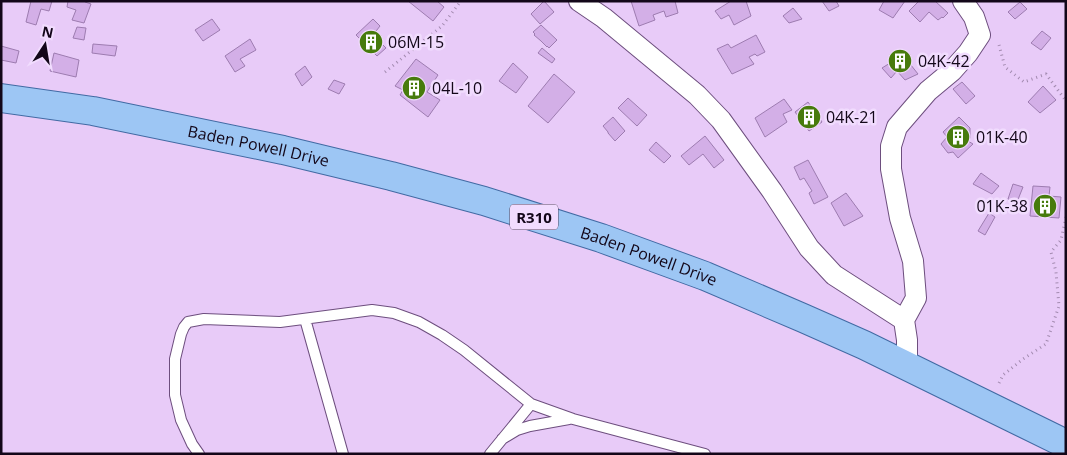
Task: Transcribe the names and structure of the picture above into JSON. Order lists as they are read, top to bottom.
{
  "streets": {
    "main road": ["Baden Powell Drive", "R310"]
  },
  "places": {
    "building": [
      "06M-15",
      "04K-42",
      "04L-10",
      "04K-21",
      "01K-40",
      "01K-38"
    ]
  },
  "north": "top"
}
